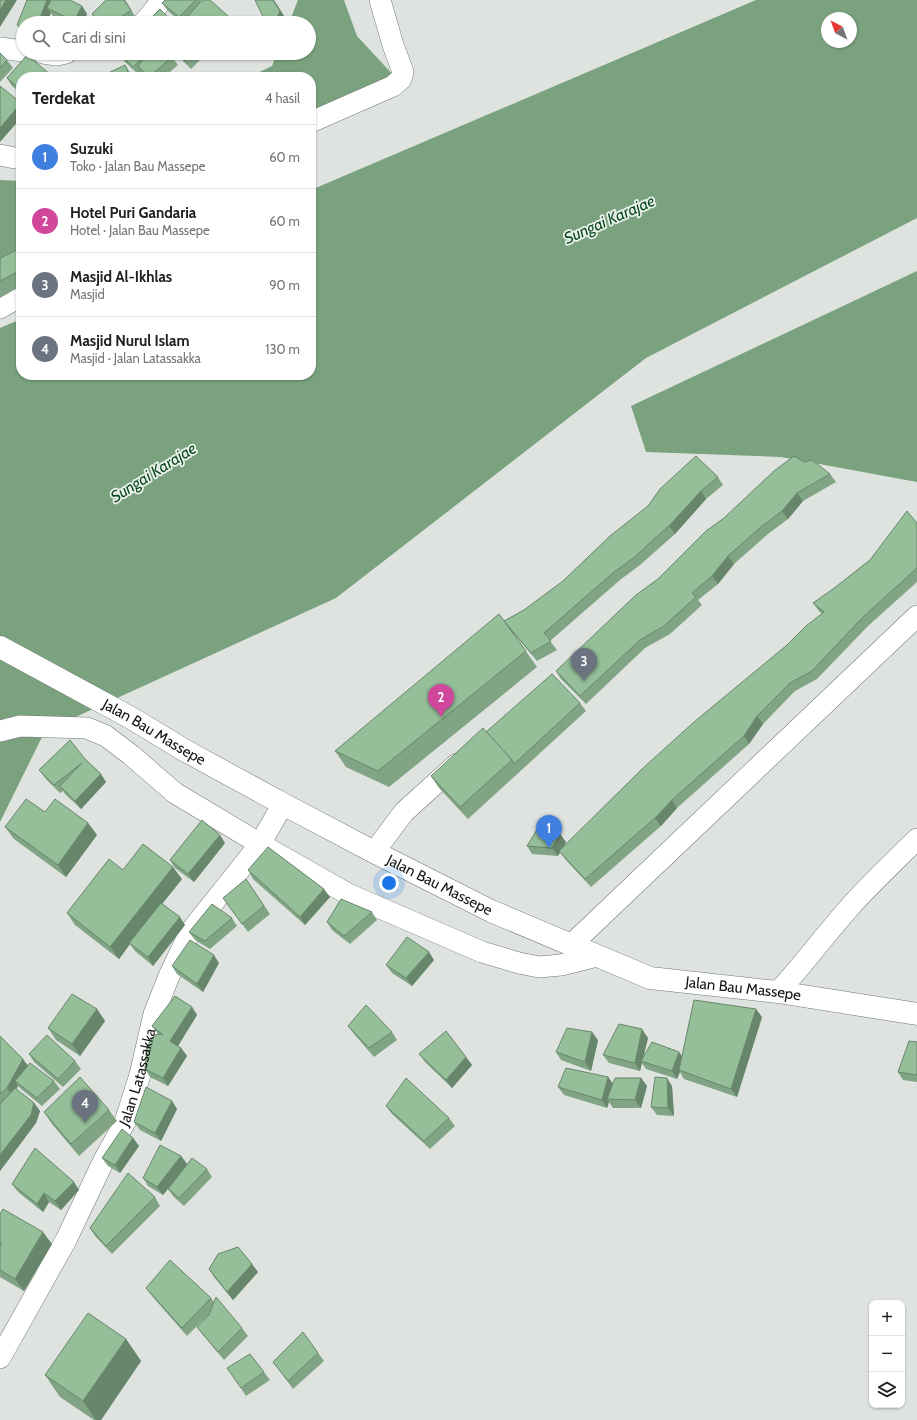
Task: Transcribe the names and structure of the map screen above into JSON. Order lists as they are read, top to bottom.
{
  "streets": {
    "highway": ["Jalan Bau Massepe"],
    "street": ["Jalan Latassakka"]
  },
  "crossings": [
    ["Jalan Bau Massepe", "Jalan Latassakka"]
  ],
  "water": ["Sungai Karajae"],
  "north": "top left",
  "page": {
    "search": "Cari di sini",
    "heading": ["Terdekat", "4 hasil"],
    "list": [
      {
        "mark": "1",
        "name": "Suzuki",
        "note": "Toko · Jalan Bau Massepe",
        "value": "60 m"
      },
      {
        "mark": "2",
        "name": "Hotel Puri Gandaria",
        "note": "Hotel · Jalan Bau Massepe",
        "value": "60 m"
      },
      {
        "mark": "3",
        "name": "Masjid Al-Ikhlas",
        "note": "Masjid",
        "value": "90 m"
      },
      {
        "mark": "4",
        "name": "Masjid Nurul Islam",
        "note": "Masjid · Jalan Latassakka",
        "value": "130 m"
      }
    ],
    "pins": [
      "3",
      "2",
      "1",
      "4"
    ],
    "map_buttons": ["+", "−"]
  }
}
